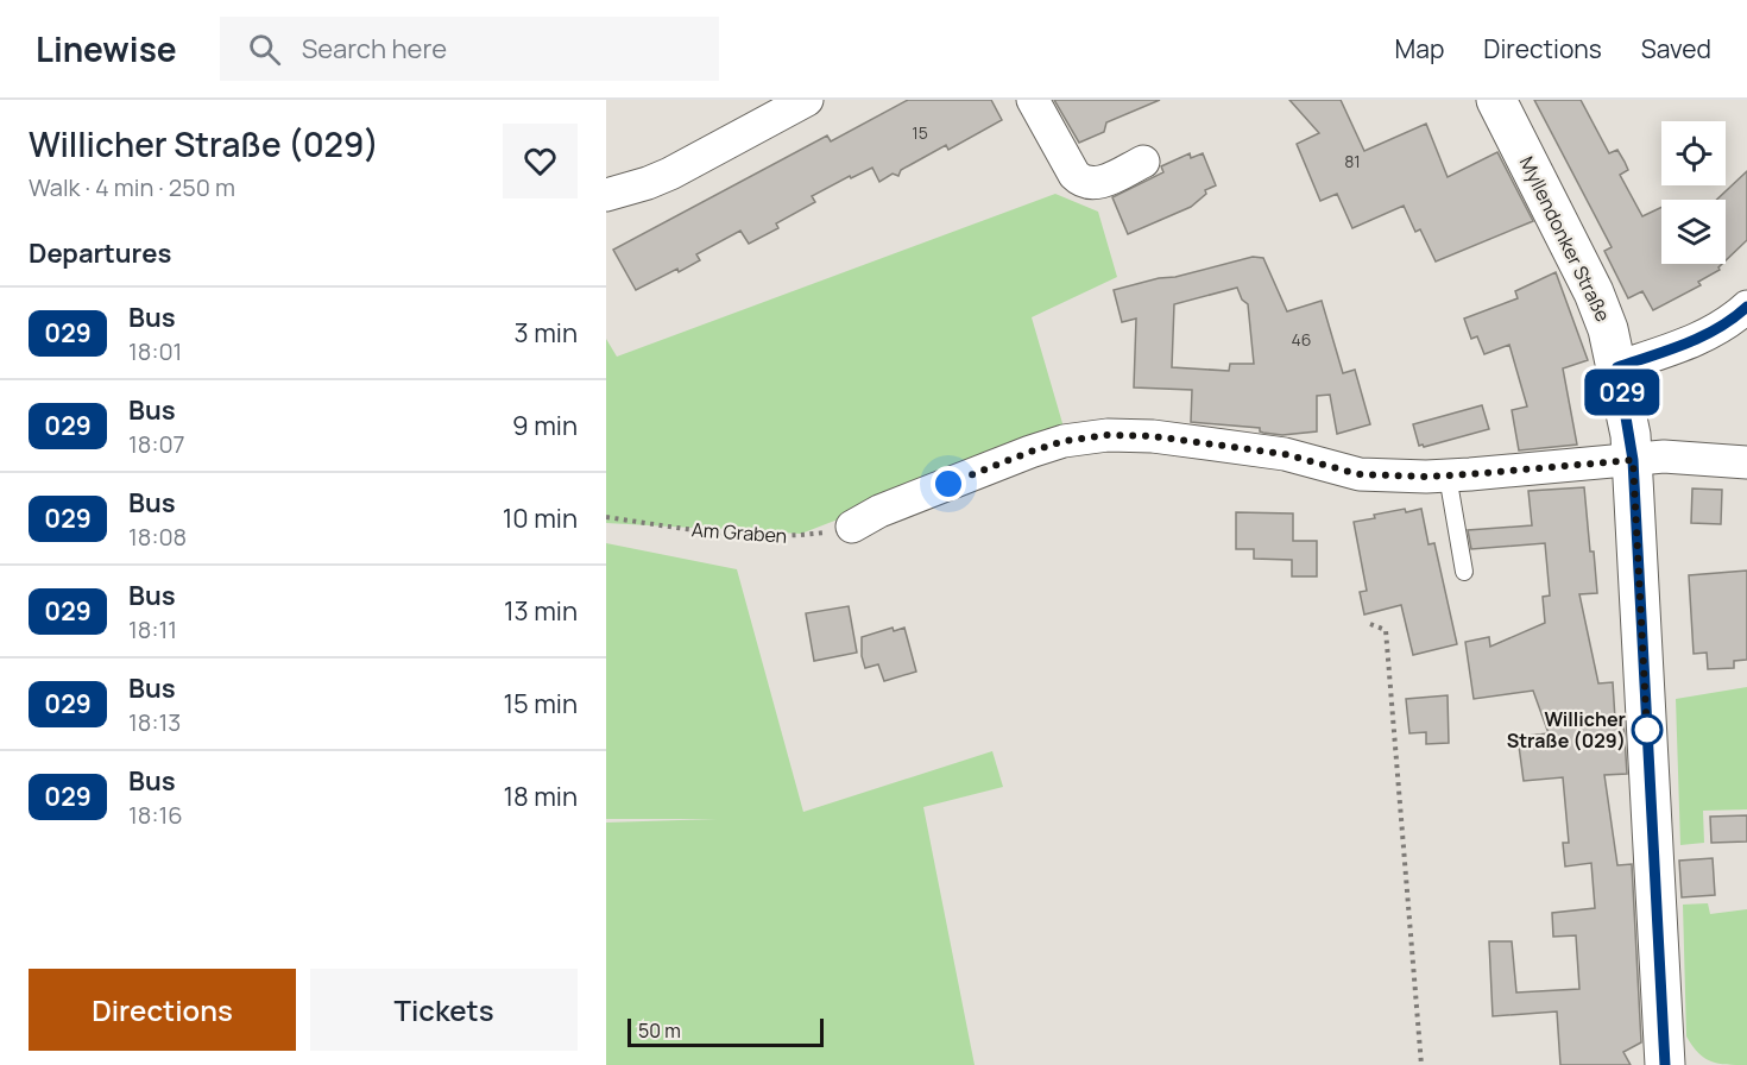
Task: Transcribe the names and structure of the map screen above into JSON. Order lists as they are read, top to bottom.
{
  "streets": {
    "street": ["Myllendonker Straße"],
    "path": ["Am Graben"]
  },
  "places": ["Willicher Straße (029)"],
  "lines": ["bus line 029"],
  "house_numbers": ["15", "81", "46"],
  "scale_bar": "50 m",
  "page": {
    "header": "Linewise",
    "search": "Search here",
    "nav": ["Map", "Directions", "Saved"],
    "heading": [
      ["Willicher Straße (029)", "Walk · 4 min · 250 m"],
      "Departures"
    ],
    "on_map": "029",
    "list": [
      {
        "mark": "029",
        "name": "Bus",
        "note": "18:01",
        "value": "3 min"
      },
      {
        "mark": "029",
        "name": "Bus",
        "note": "18:07",
        "value": "9 min"
      },
      {
        "mark": "029",
        "name": "Bus",
        "note": "18:08",
        "value": "10 min"
      },
      {
        "mark": "029",
        "name": "Bus",
        "note": "18:11",
        "value": "13 min"
      },
      {
        "mark": "029",
        "name": "Bus",
        "note": "18:13",
        "value": "15 min"
      },
      {
        "mark": "029",
        "name": "Bus",
        "note": "18:16",
        "value": "18 min"
      }
    ],
    "buttons": ["Directions", "Tickets"],
    "scale": "50 m"
  }
}
